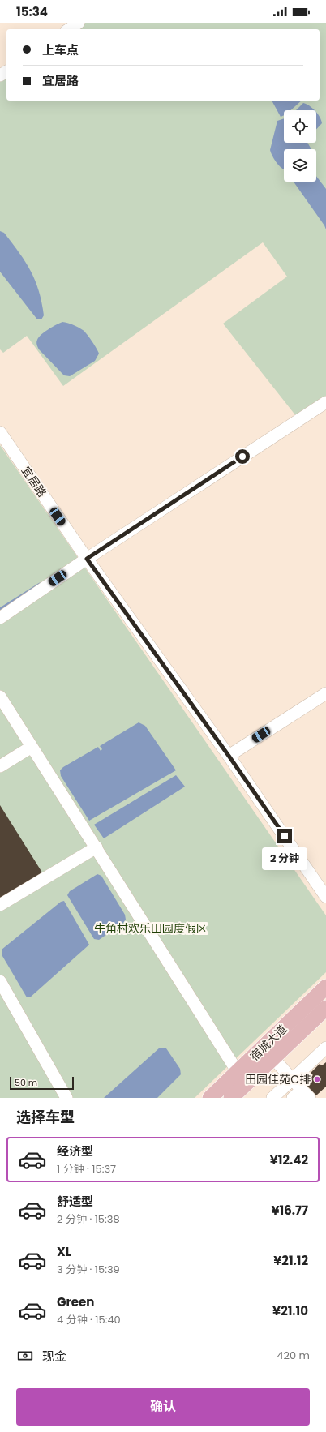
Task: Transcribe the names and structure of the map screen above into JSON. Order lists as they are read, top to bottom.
{
  "streets": {
    "main road": ["宿城大道"],
    "street": ["宜居路"]
  },
  "parks": ["牛角村欢乐田园度假区"],
  "places": ["田园佳苑C排"],
  "scale_bar": "50 m",
  "page": {
    "status": "15:34",
    "banner": ["上车点", "宜居路"],
    "bubble": "2 分钟",
    "scale": "50 m",
    "heading": "选择车型",
    "list": [
      {
        "name": "经济型",
        "note": "1 分钟 · 15:37",
        "value": "¥12.42"
      },
      {
        "name": "舒适型",
        "note": "2 分钟 · 15:38",
        "value": "¥16.77"
      },
      {
        "name": "XL",
        "note": "3 分钟 · 15:39",
        "value": "¥21.12"
      },
      {
        "name": "Green",
        "note": "4 分钟 · 15:40",
        "value": "¥21.10"
      }
    ],
    "pay": ["现金", "420 m"],
    "buttons": "确认"
  }
}
